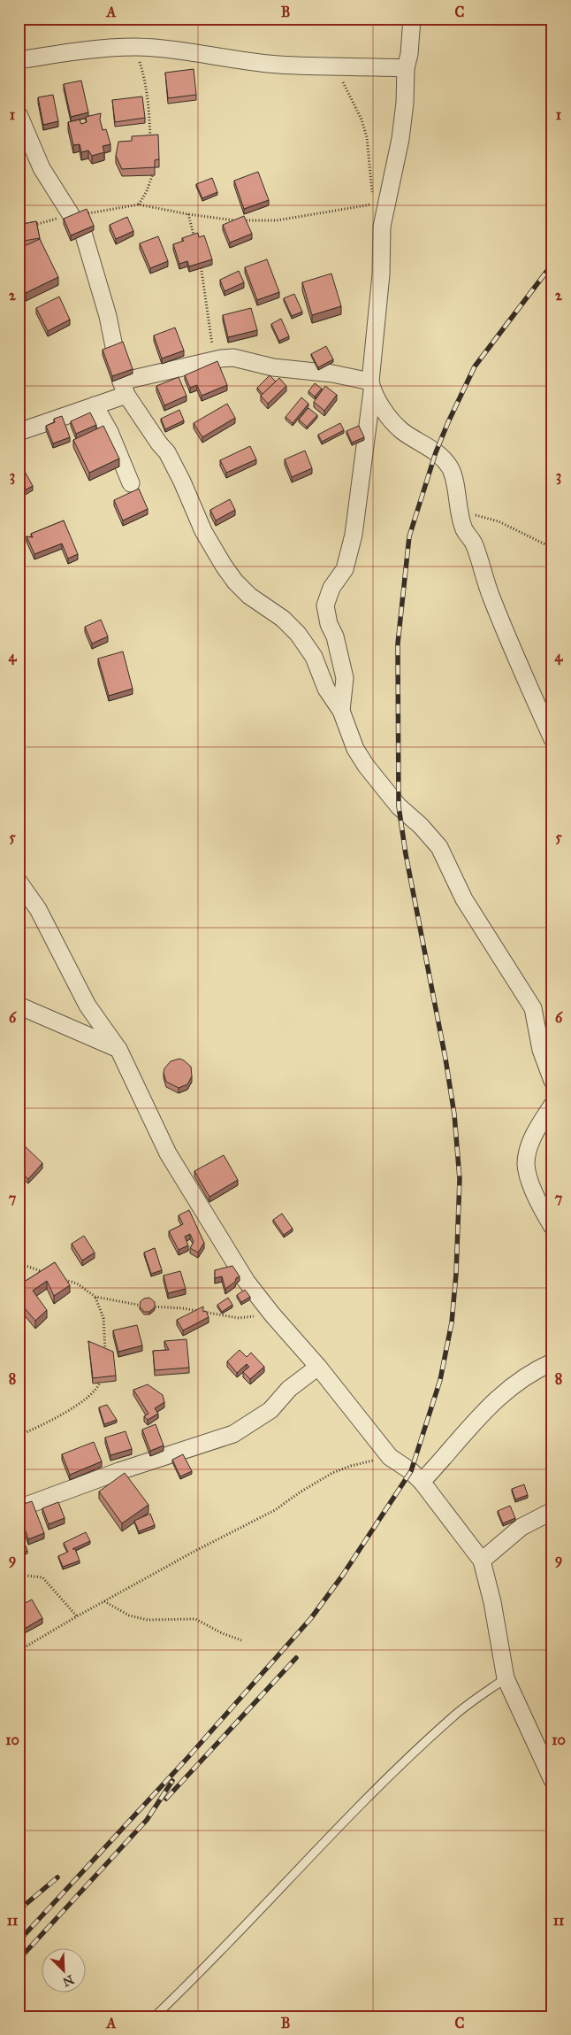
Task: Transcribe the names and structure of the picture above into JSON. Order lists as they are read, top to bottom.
{
  "north": "bottom right",
  "grid": {
    "columns": ["A", "B", "C"],
    "rows": [
      "1",
      "2",
      "3",
      "4",
      "5",
      "6",
      "7",
      "8",
      "9",
      "10",
      "11"
    ]
  }
}
